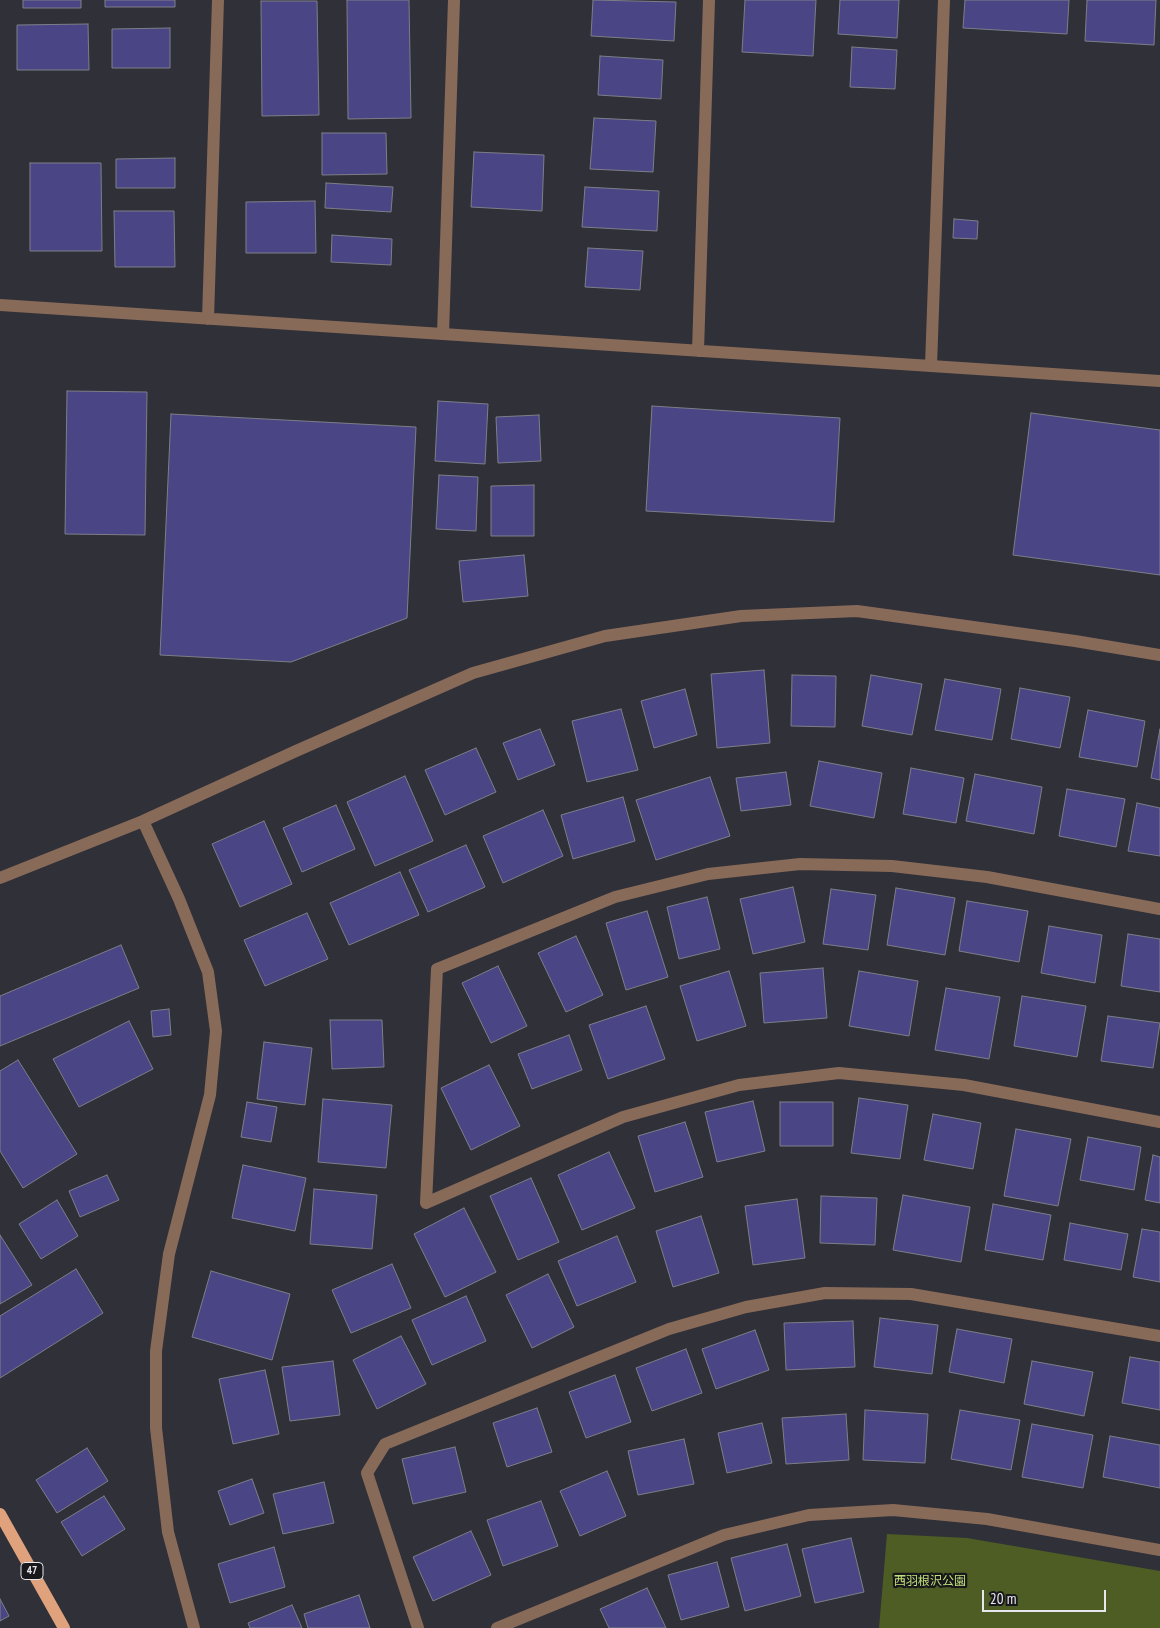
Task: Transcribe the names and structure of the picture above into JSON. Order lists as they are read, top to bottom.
{
  "streets": {
    "main road": ["47"]
  },
  "parks": ["西羽根沢公園"],
  "scale_bar": "20 m"
}
